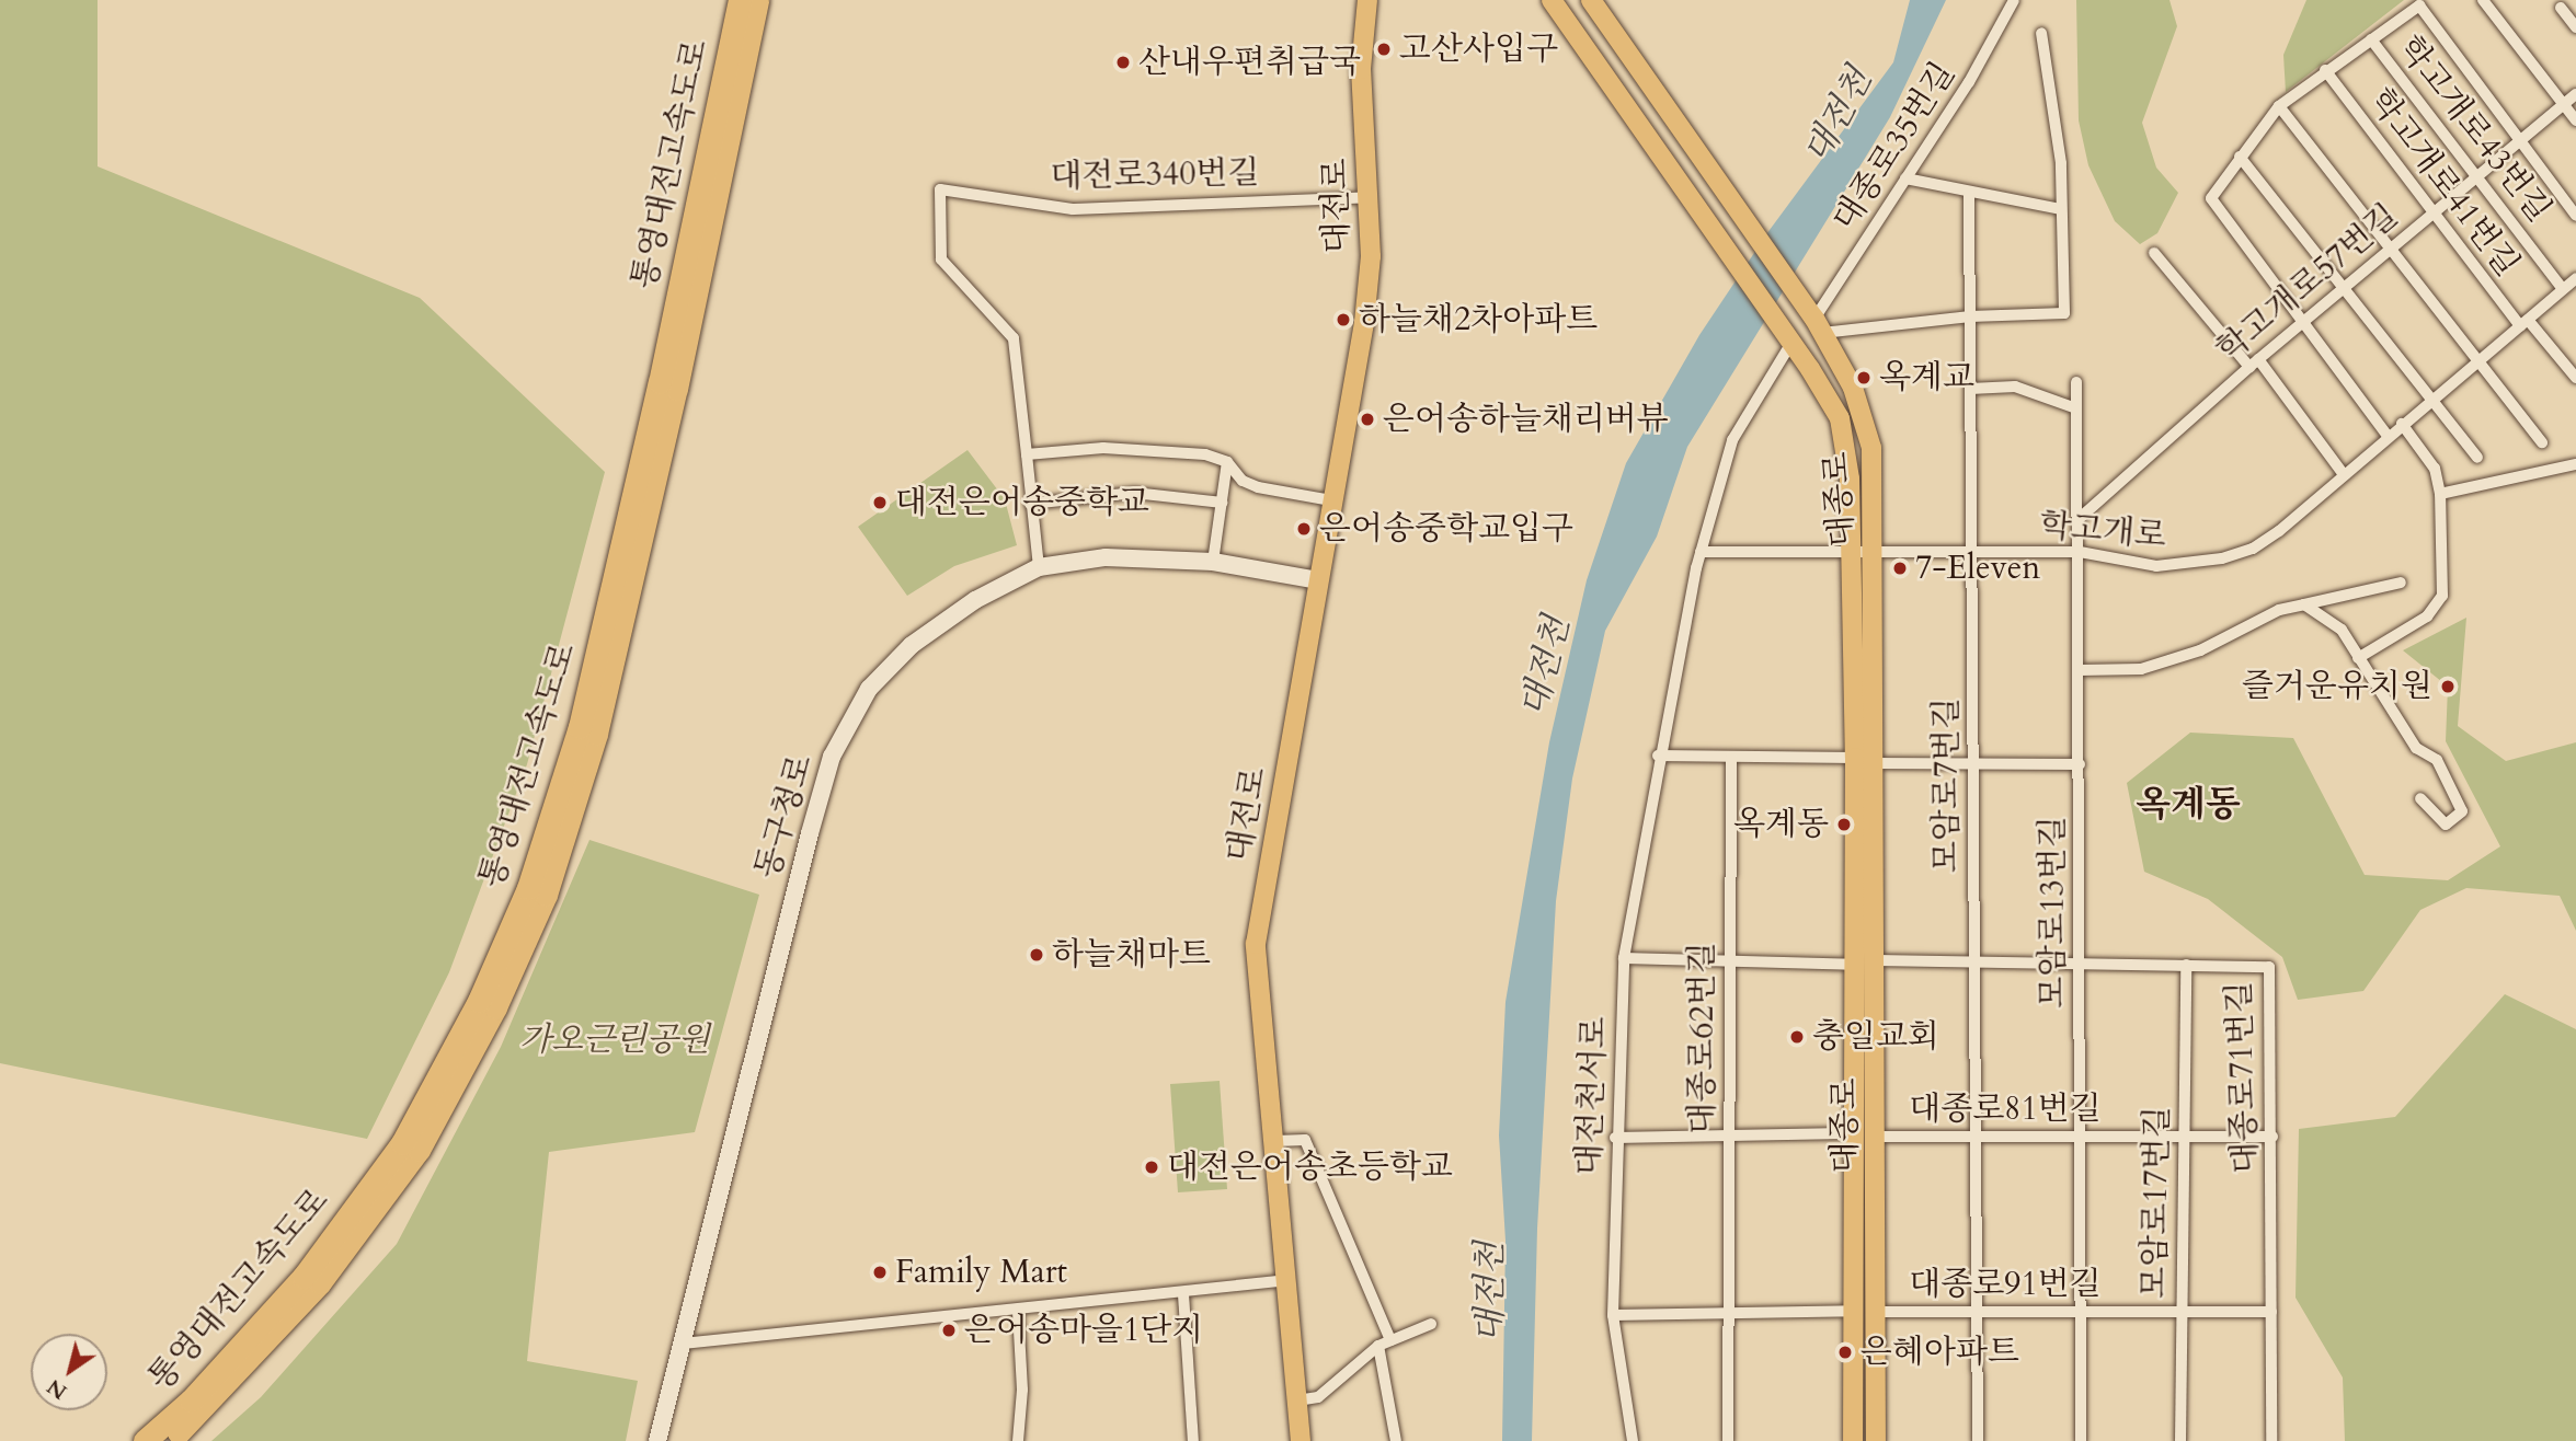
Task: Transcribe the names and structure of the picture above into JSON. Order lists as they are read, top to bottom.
{
  "streets": {
    "highway": ["통영대전고속도로"],
    "main road": ["대전로", "대종로", "동구청로"],
    "street": [
      "학고개로43번길",
      "대종로35번길",
      "대전로340번길",
      "학고개로41번길",
      "학고개로57번길",
      "학고개로",
      "모암로7번길",
      "모암로13번길",
      "대종로62번길",
      "대종로71번길",
      "대전천서로",
      "대종로81번길",
      "모암로17번길",
      "대종로91번길"
    ]
  },
  "crossings": [
    ["학고개로43번길", "학고개로57번길"],
    ["학고개로43번길", "학고개로"],
    ["대종로35번길", "대종로"],
    ["대전로340번길", "대전로"],
    ["학고개로41번길", "학고개로57번길"],
    ["학고개로41번길", "학고개로"],
    ["대전로", "동구청로"],
    ["학고개로57번길", "모암로13번길"],
    ["대종로", "학고개로"],
    ["대종로", "대종로62번길"],
    ["대종로", "대종로71번길"],
    ["대종로", "대전천서로"],
    ["대종로", "대종로81번길"],
    ["대종로", "대종로91번길"],
    ["학고개로", "모암로7번길"],
    ["학고개로", "모암로13번길"],
    ["모암로7번길", "대종로71번길"],
    ["모암로7번길", "대종로81번길"],
    ["모암로7번길", "대종로91번길"],
    ["모암로13번길", "대종로71번길"],
    ["모암로13번길", "대종로81번길"],
    ["모암로13번길", "대종로91번길"],
    ["대종로71번길", "대종로81번길"],
    ["대종로71번길", "모암로17번길"],
    ["대종로71번길", "대종로91번길"],
    ["대종로81번길", "모암로17번길"],
    ["모암로17번길", "대종로91번길"]
  ],
  "districts": ["옥계동"],
  "water": ["대전천"],
  "parks": ["가오근린공원"],
  "places": [
    "고산사입구",
    "산내우편취급국",
    "하늘채2차아파트",
    "옥계교",
    "은어송하늘채리버뷰",
    "대전은어송중학교",
    "은어송중학교입구",
    "7-Eleven",
    "즐거운유치원",
    "옥계동",
    "하늘채마트",
    "충일교회",
    "대전은어송초등학교",
    "Family Mart",
    "은어송마을1단지",
    "은혜아파트"
  ],
  "north": "bottom left"
}
